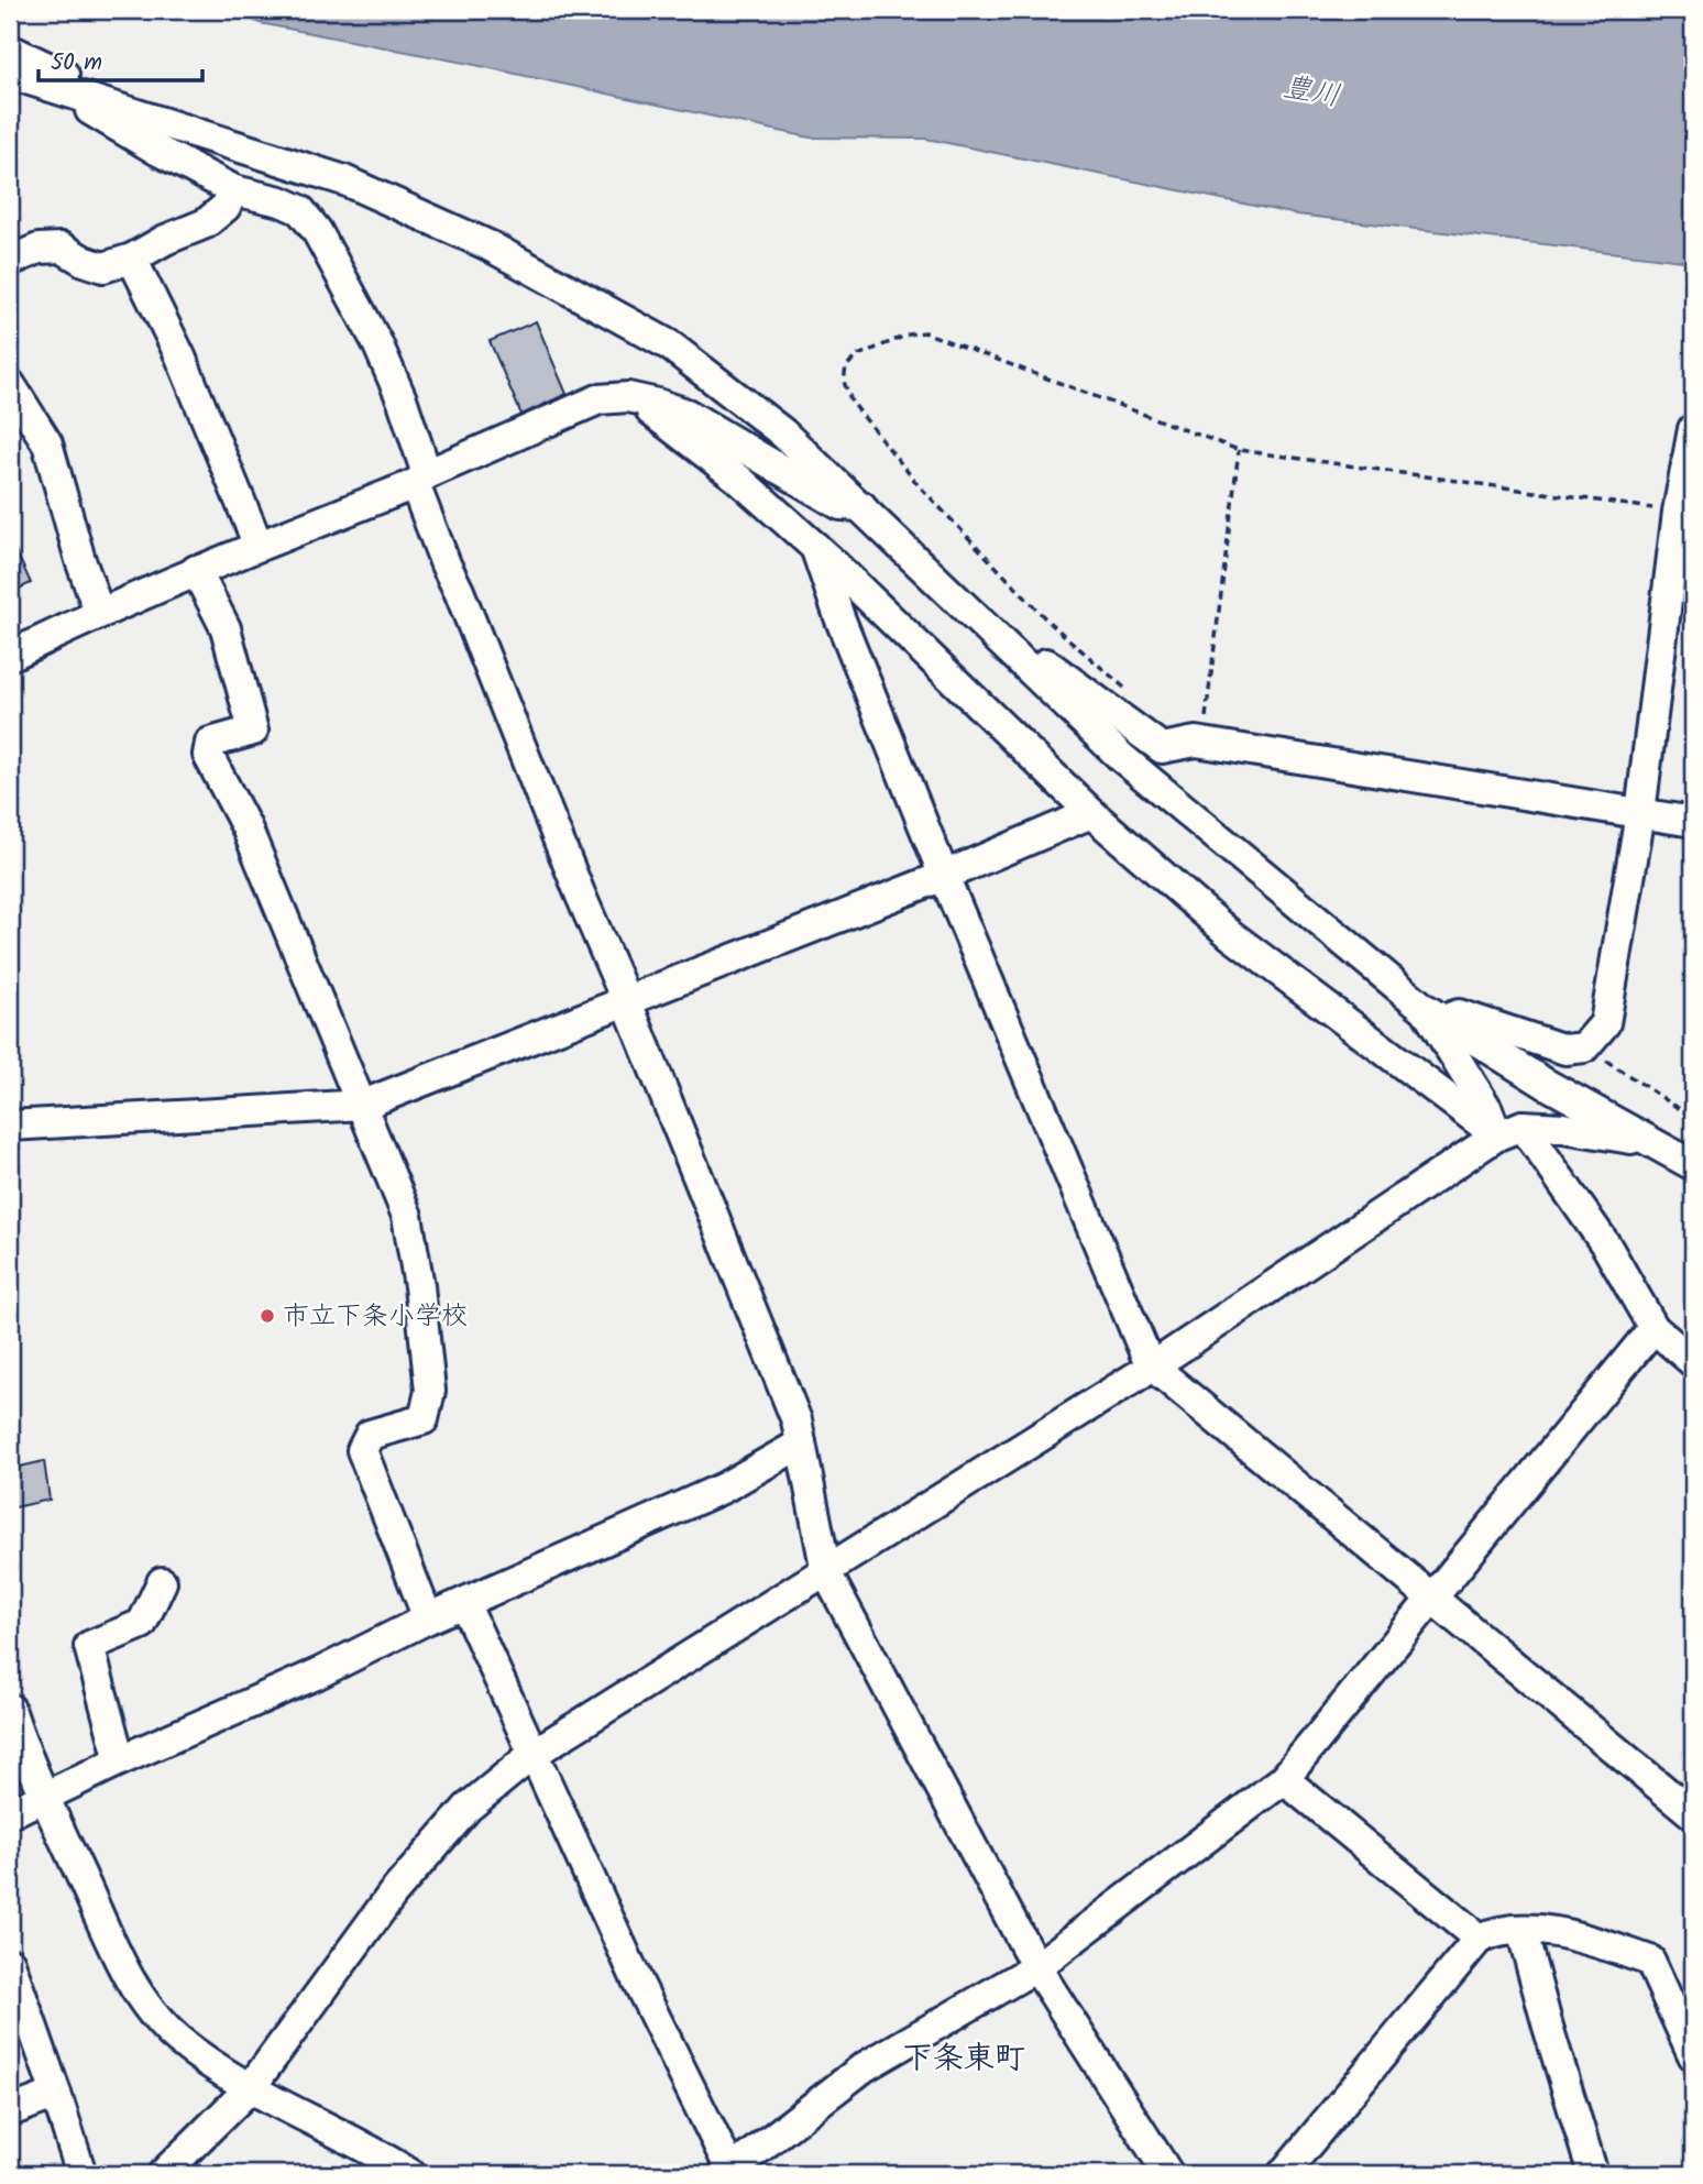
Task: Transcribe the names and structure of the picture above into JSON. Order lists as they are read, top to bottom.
{
  "districts": ["下条東町"],
  "water": ["豊川"],
  "places": ["市立下条小学校"],
  "scale_bar": "50 m"
}
